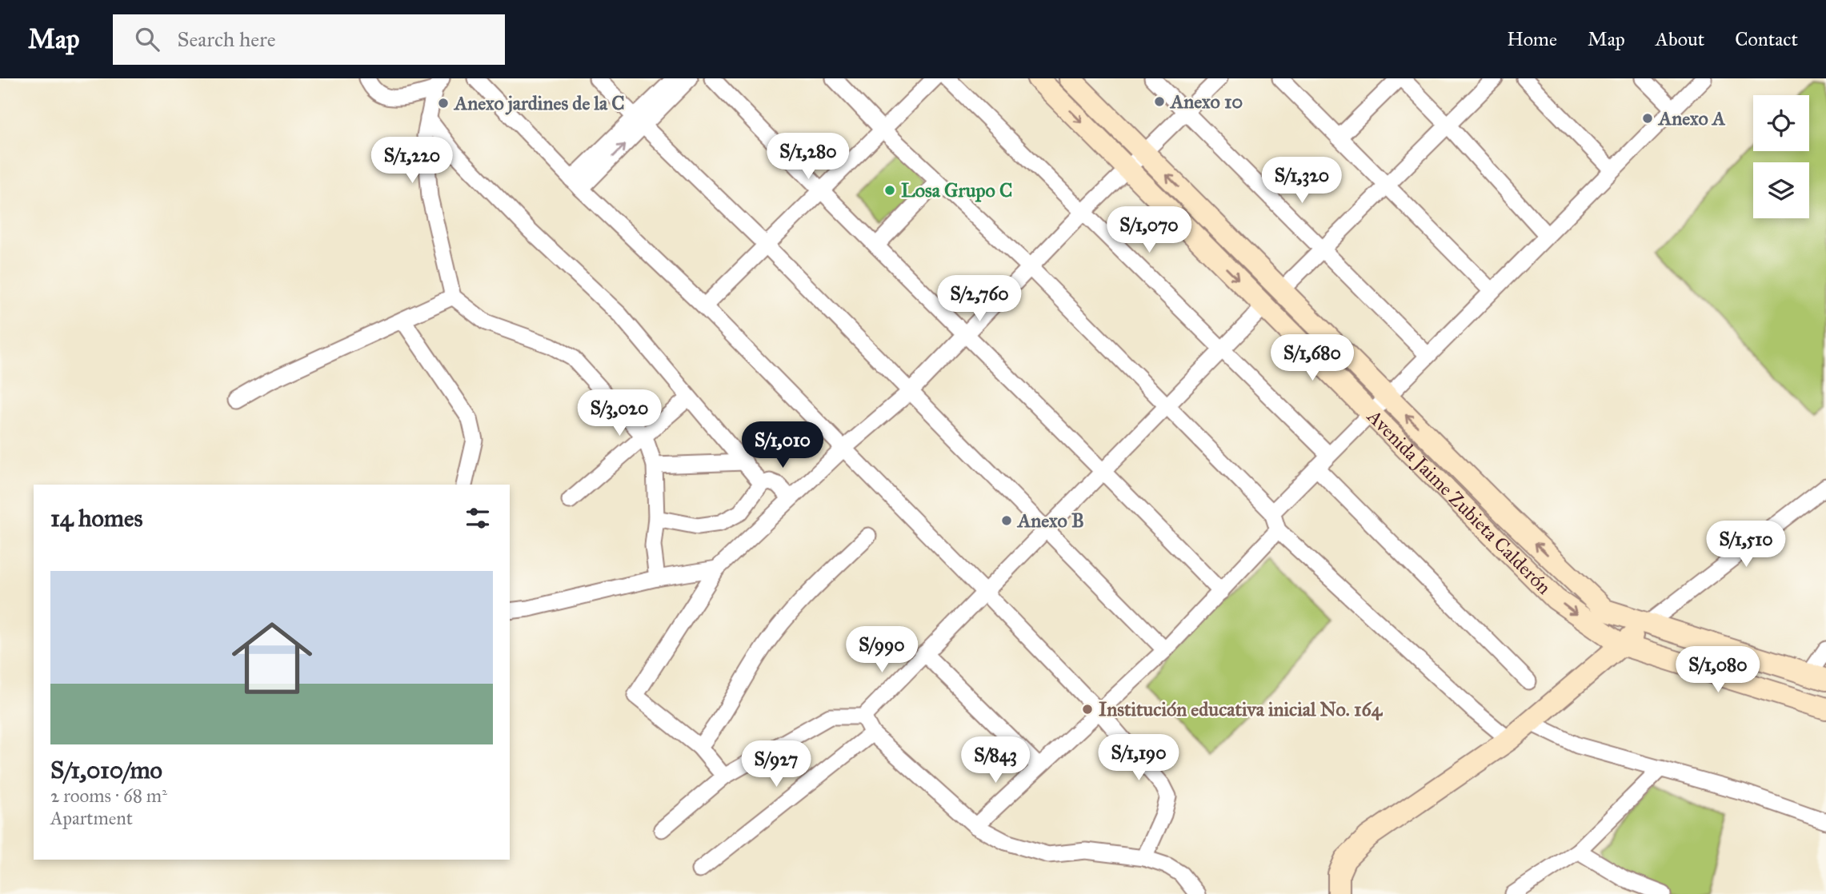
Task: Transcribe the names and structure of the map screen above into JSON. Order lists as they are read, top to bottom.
{
  "streets": {
    "street": ["Avenida Jaime Zubieta Calderón"]
  },
  "places": [
    "Anexo 10",
    "Anexo jardines de la C",
    "Anexo A",
    "Losa Grupo C",
    "Anexo B",
    "Institución educativa inicial No. 164"
  ],
  "page": {
    "header": "Map",
    "search": "Search here",
    "nav": [
      "Home",
      "Map",
      "About",
      "Contact"
    ],
    "price": [
      "S/1,280",
      "S/1,220",
      "S/1,320",
      "S/1,070",
      "S/2,760",
      "S/1,680",
      "S/3,020",
      "S/1,010",
      "S/1,510",
      "S/990",
      "S/1,080",
      "S/1,190",
      "S/843",
      "S/927"
    ],
    "heading": "14 homes",
    "list": [
      {
        "name": "S/1,010/mo",
        "note": "2 rooms · 68 m² · Apartment"
      }
    ]
  }
}
